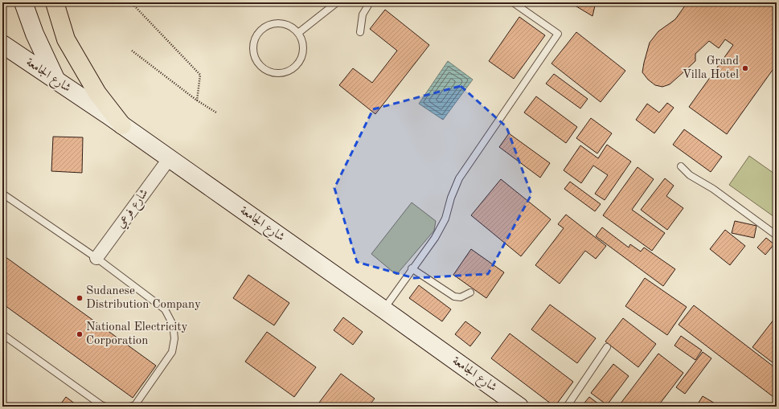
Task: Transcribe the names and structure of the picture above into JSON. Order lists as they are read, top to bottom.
{
  "streets": {
    "main road": ["شارع الجامعة"],
    "street": ["شارع فرعي"]
  },
  "crossings": [
    ["شارع الجامعة", "شارع فرعي"]
  ],
  "places": ["Grand Villa Hotel", "Sudanese Distribution Company", "National Electricity Corporation"]
}
